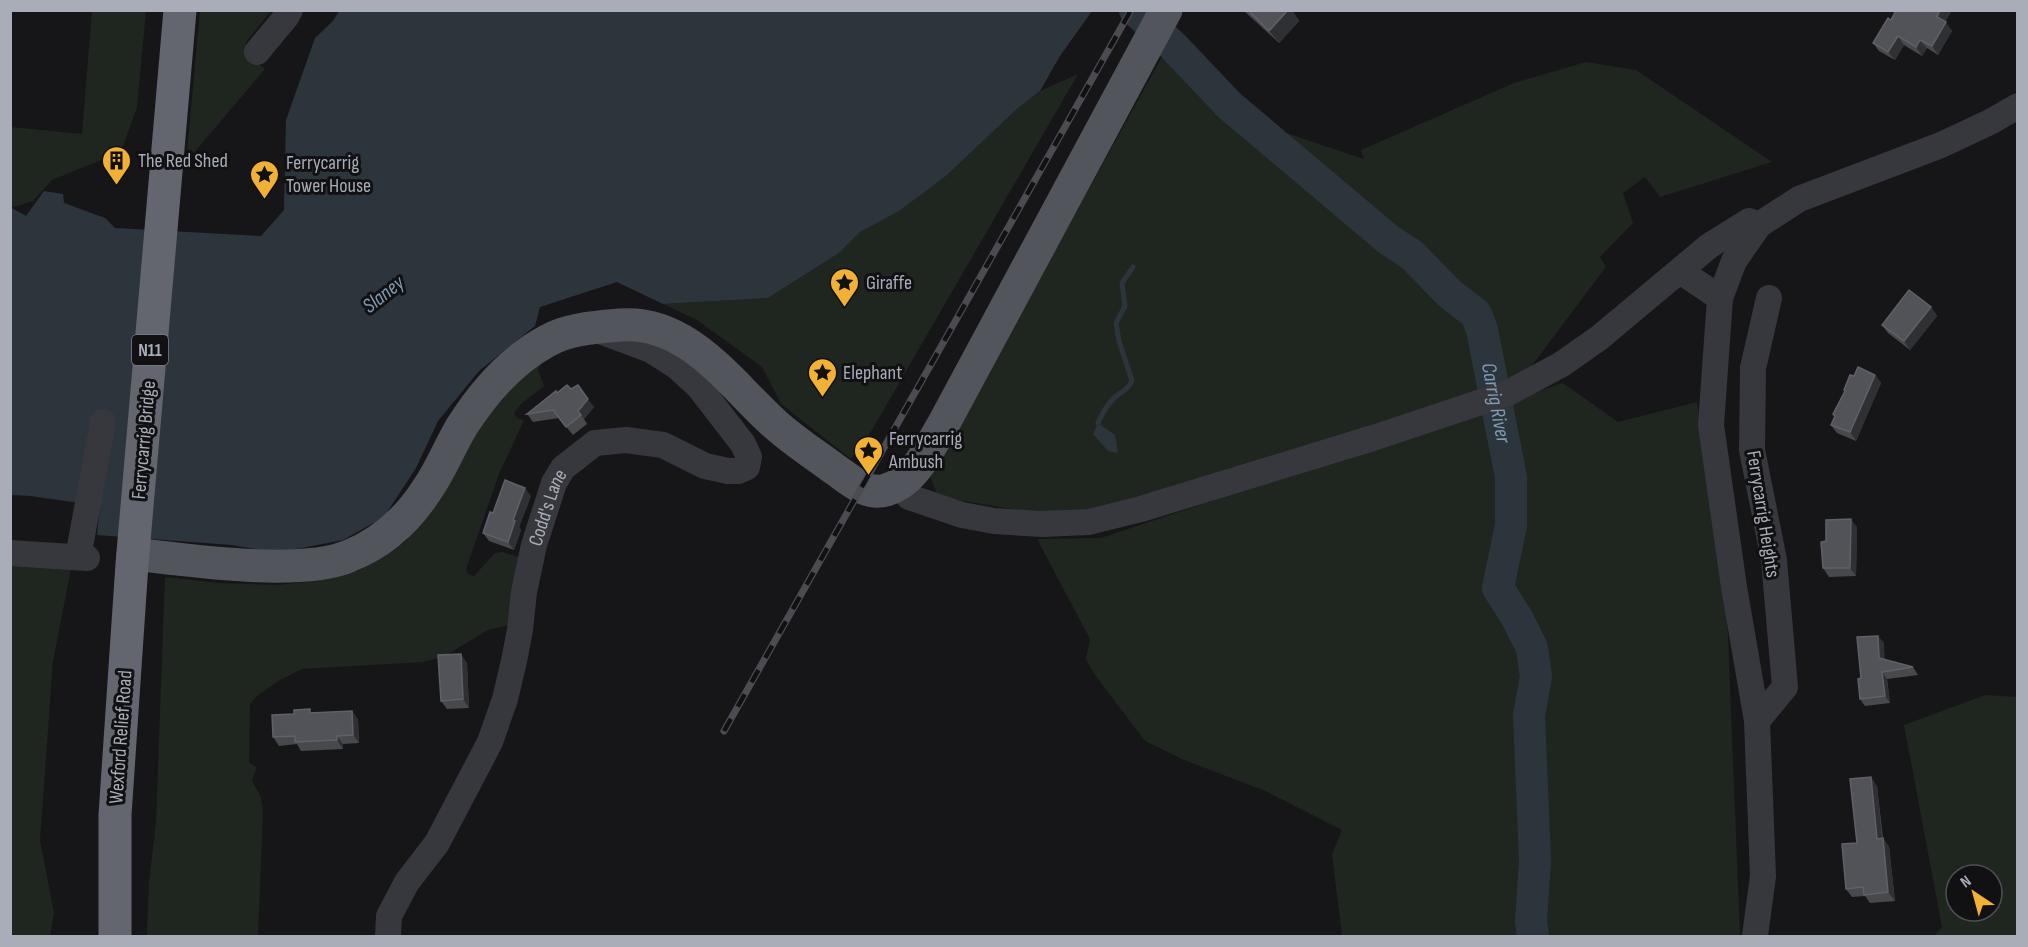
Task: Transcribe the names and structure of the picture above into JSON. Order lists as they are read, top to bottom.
{
  "streets": {
    "highway": ["N11", "Ferrycarrig Bridge", "Wexford Relief Road"],
    "street": ["Codd's Lane", "Ferrycarrig Heights"]
  },
  "crossings": [
    ["Ferrycarrig Bridge", "Wexford Relief Road"]
  ],
  "water": ["Slaney", "Carrig River"],
  "places": {
    "building": ["The Red Shed"],
    "place": [
      "Ferrycarrig Tower House",
      "Giraffe",
      "Elephant",
      "Ferrycarrig Ambush"
    ]
  },
  "north": "top left"
}
